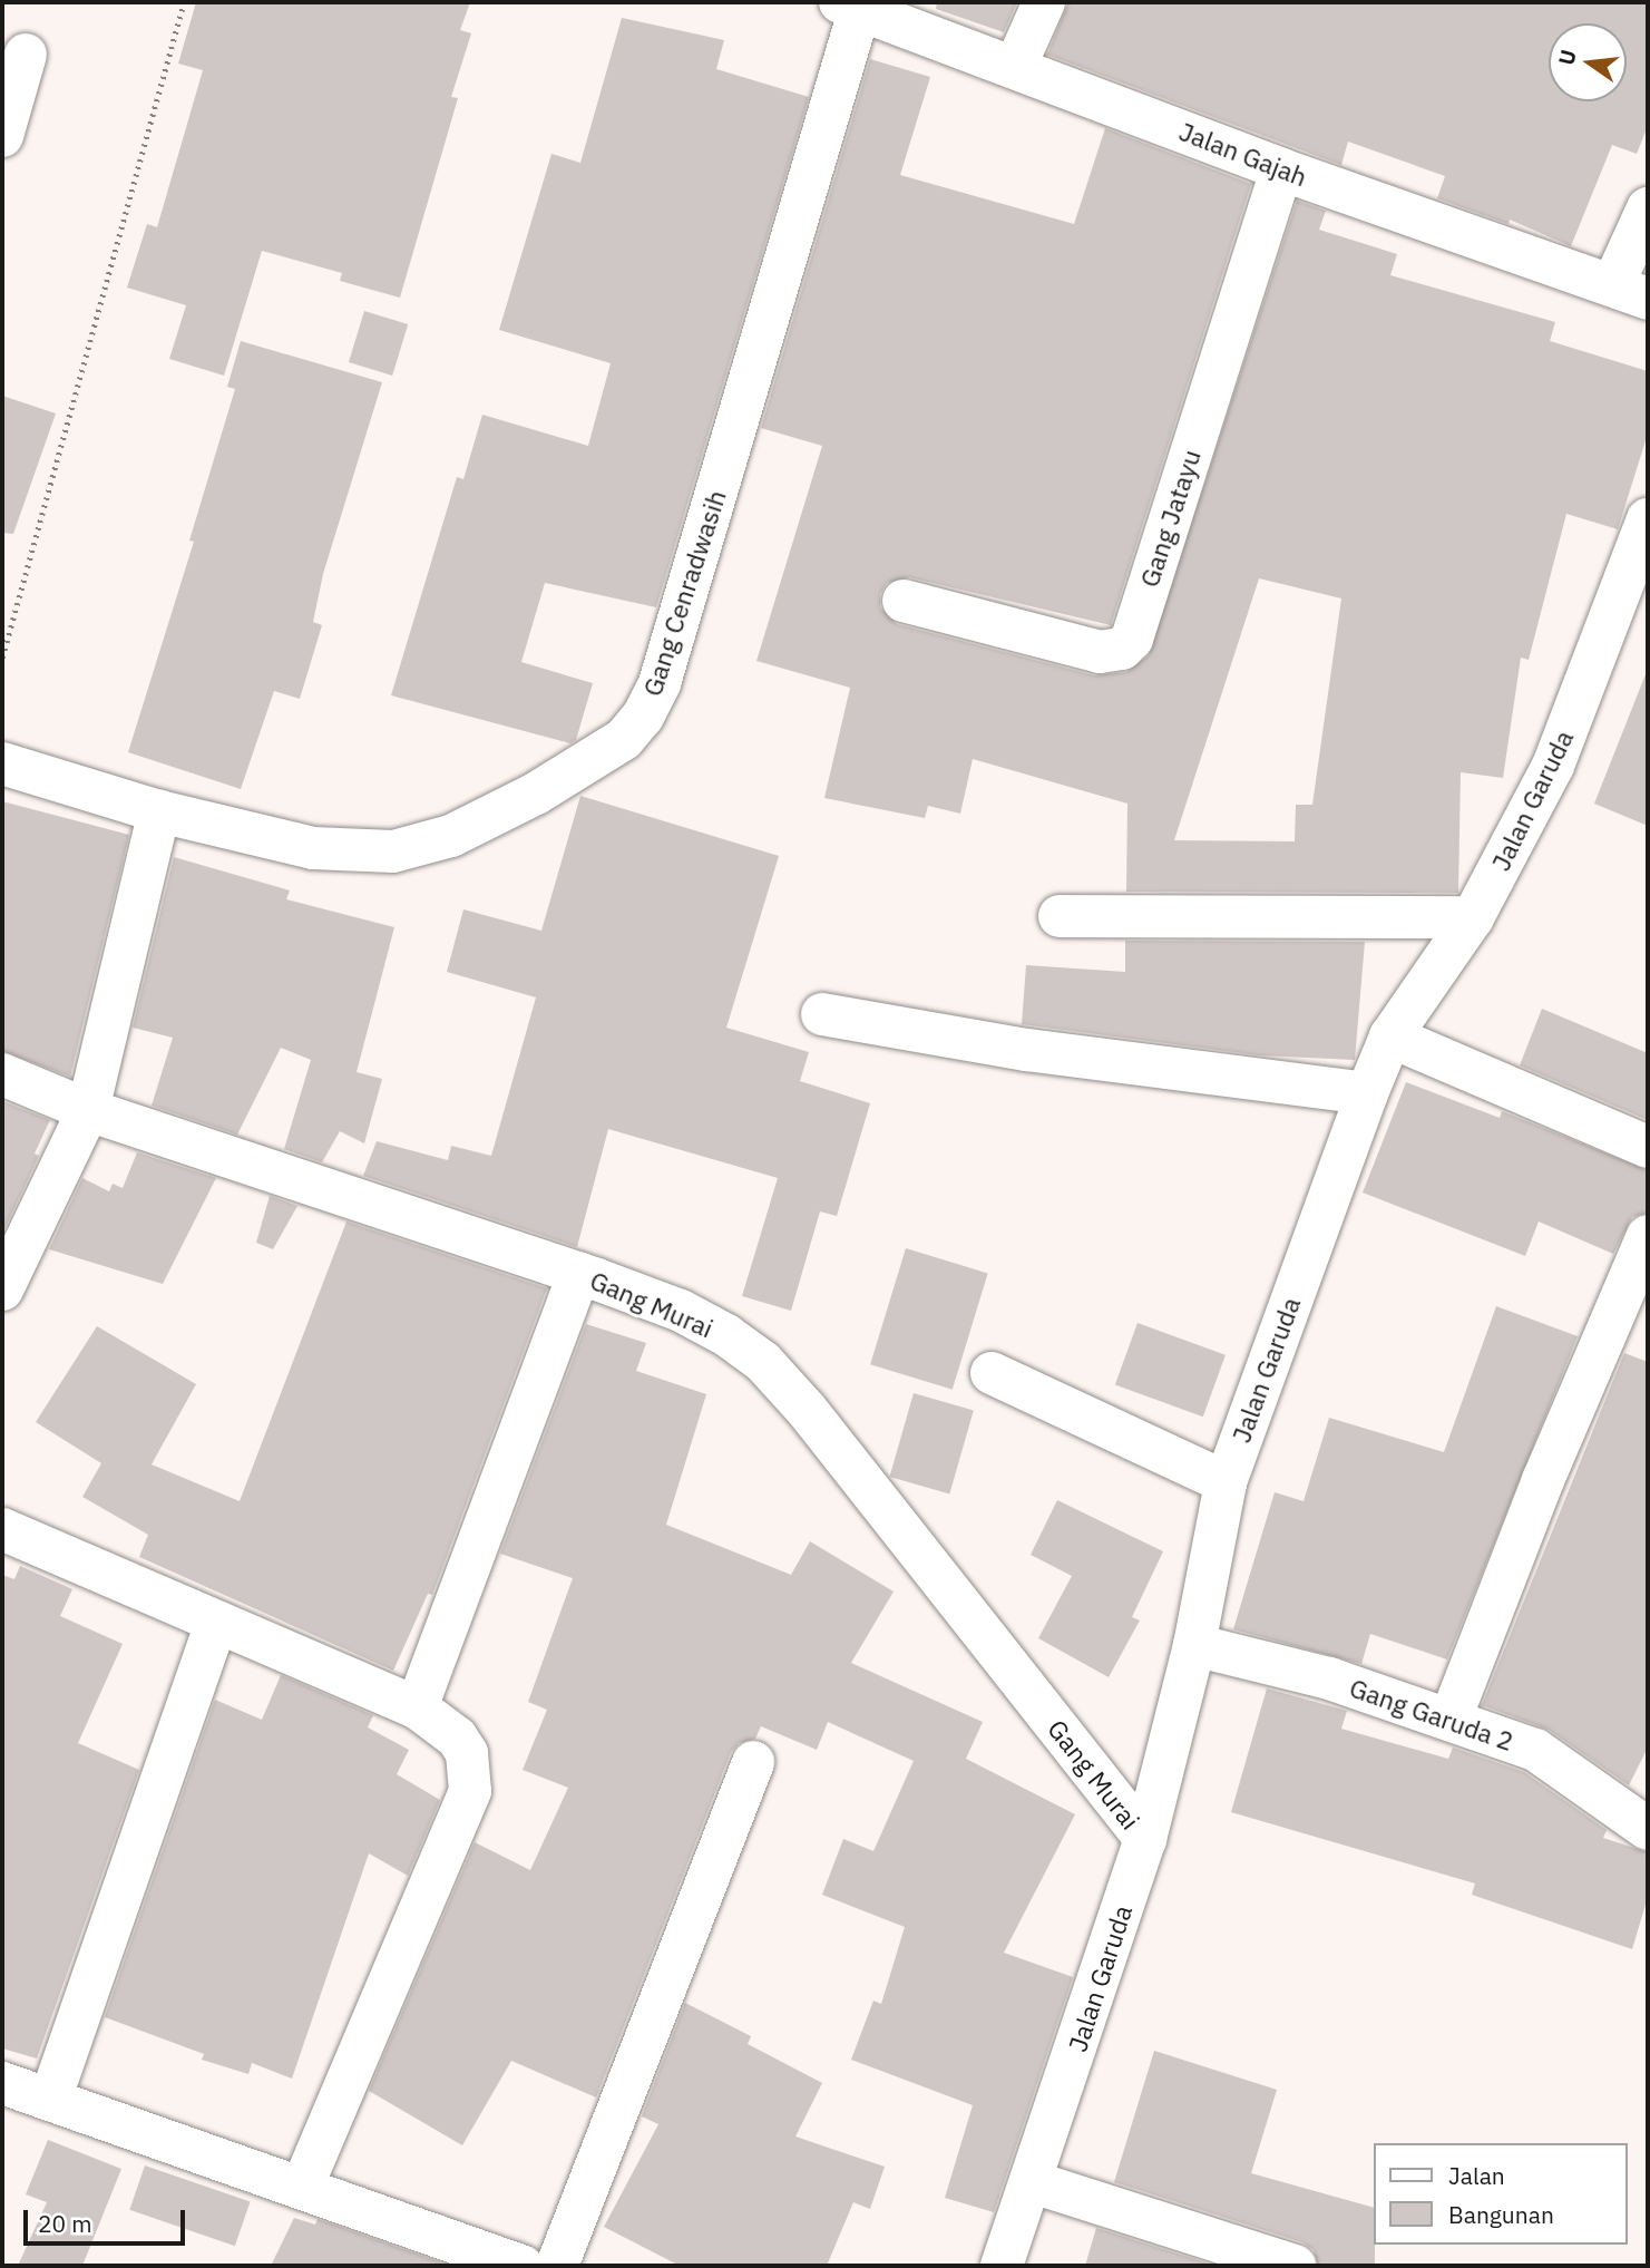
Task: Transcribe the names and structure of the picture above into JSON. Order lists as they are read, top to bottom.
{
  "streets": {
    "street": [
      "Jalan Gajah",
      "Gang Jatayu",
      "Gang Cenradwasih",
      "Jalan Garuda",
      "Gang Murai",
      "Gang Garuda 2"
    ]
  },
  "crossings": [
    ["Jalan Gajah", "Gang Jatayu"],
    ["Jalan Gajah", "Gang Cenradwasih"],
    ["Jalan Garuda", "Gang Murai"],
    ["Jalan Garuda", "Gang Garuda 2"]
  ],
  "legend": ["Jalan", "Bangunan"],
  "scale_bar": "20 m",
  "north": "left"
}
